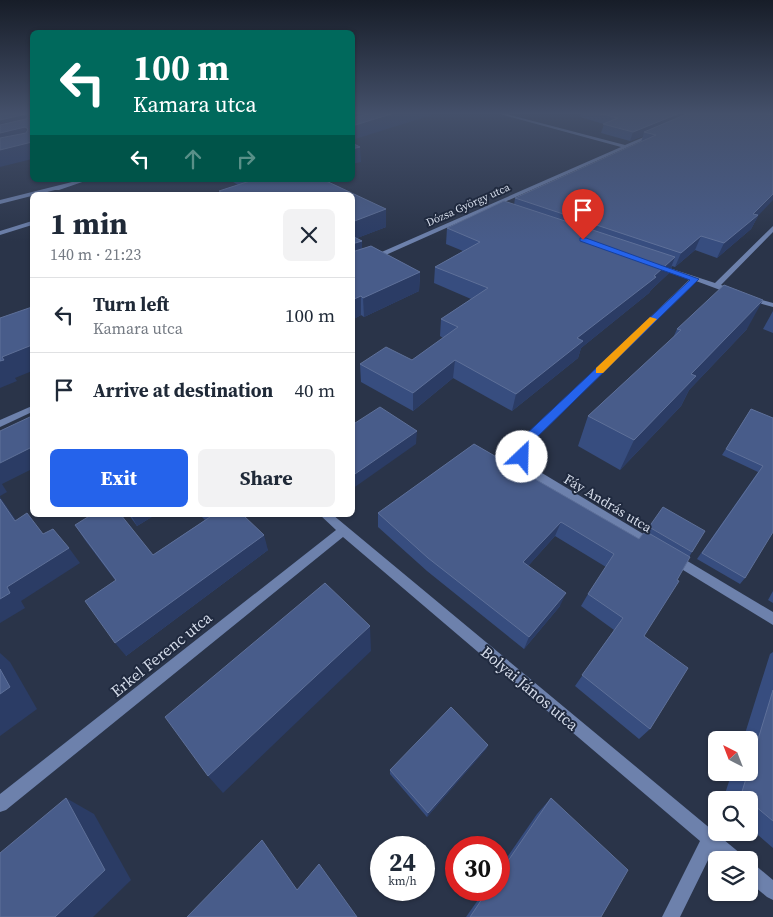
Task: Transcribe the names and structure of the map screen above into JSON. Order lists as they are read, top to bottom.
{
  "streets": {
    "street": [
      "Dózsa György utca",
      "Fáy András utca",
      "Erkel Ferenc utca",
      "Bolyai János utca"
    ]
  },
  "crossings": [
    ["Erkel Ferenc utca", "Bolyai János utca"]
  ],
  "north": "top left",
  "page": {
    "turn": ["100 m", "Kamara utca"],
    "heading": ["1 min", "140 m · 21:23"],
    "list": [
      {
        "name": "Turn left",
        "note": "Kamara utca",
        "value": "100 m"
      },
      {
        "name": "Arrive at destination",
        "value": "40 m"
      }
    ],
    "buttons": ["Exit", "Share"],
    "speed": "24 km/h",
    "limit": "30"
  }
}
